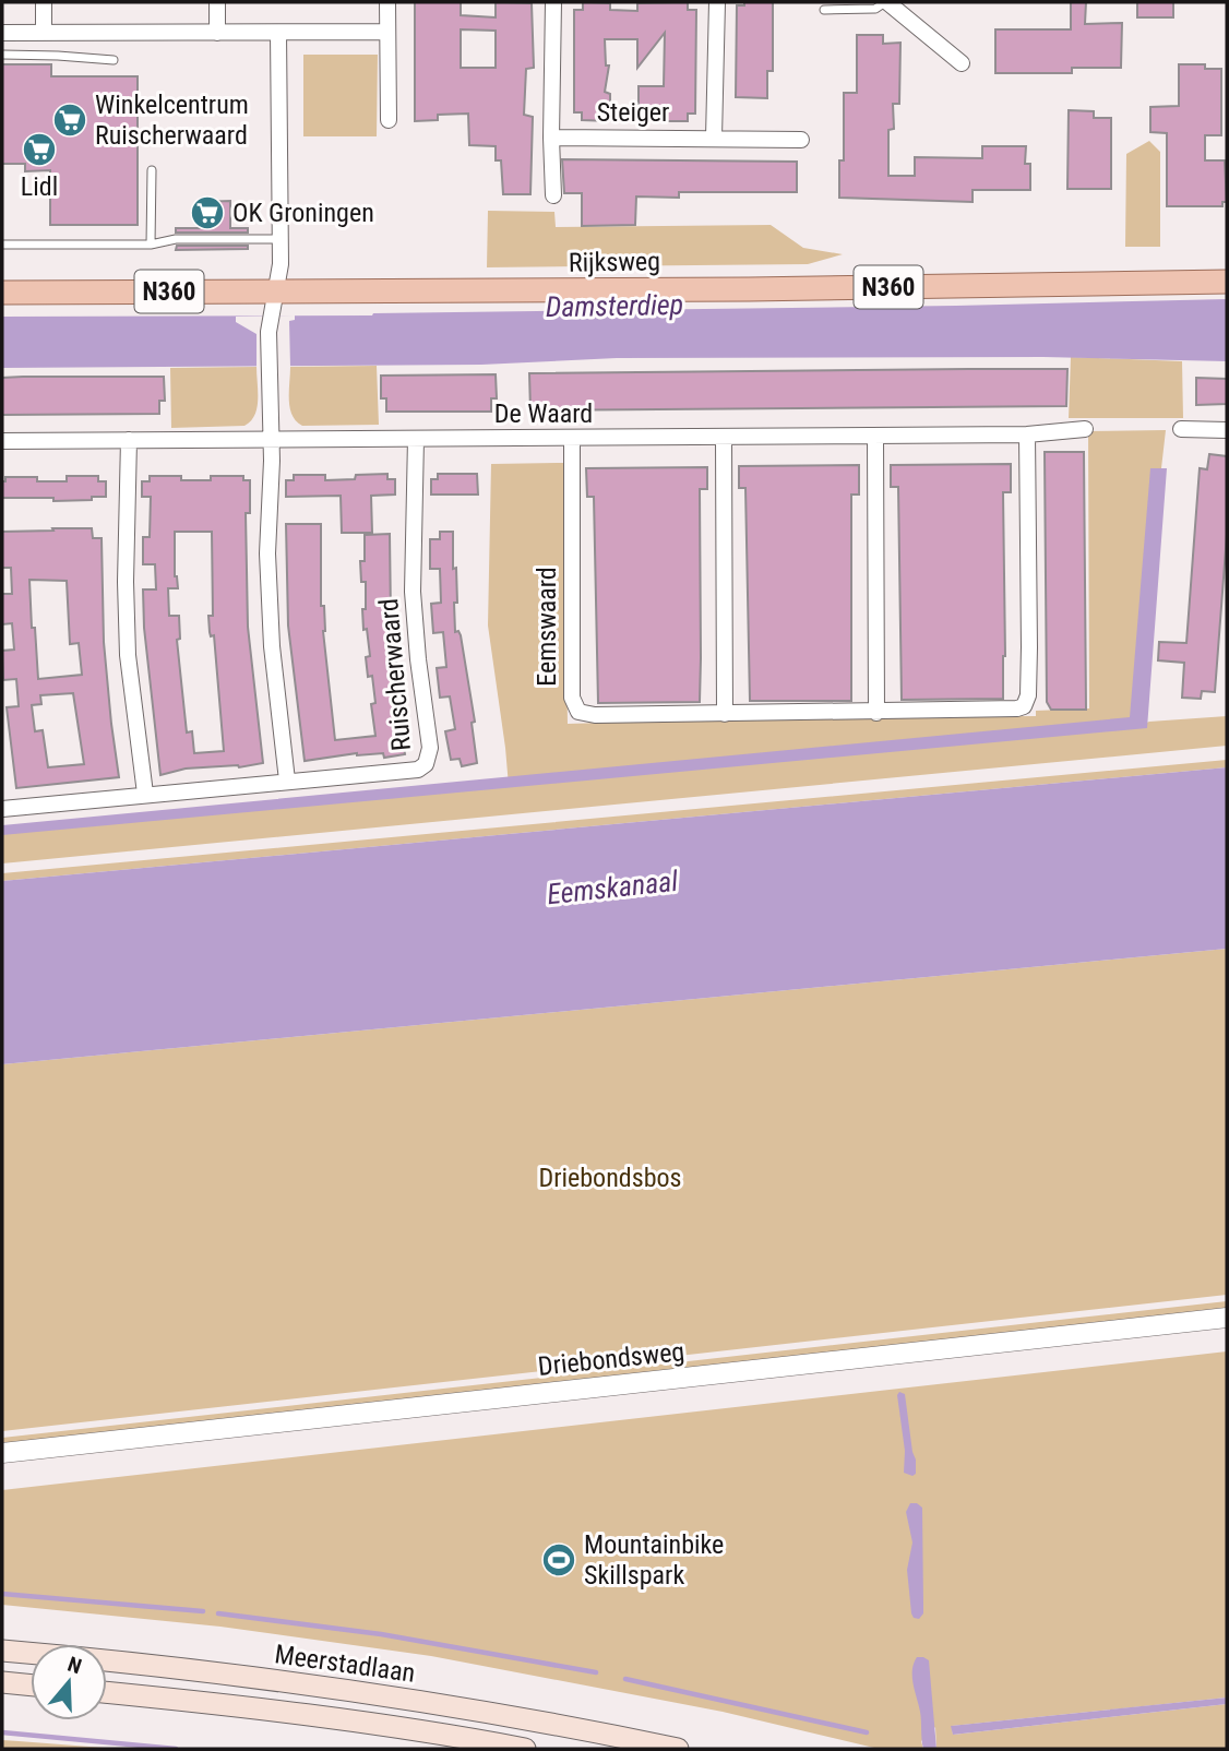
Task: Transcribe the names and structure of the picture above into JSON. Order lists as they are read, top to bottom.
{
  "streets": {
    "main road": ["Rijksweg", "N360", "Meerstadlaan"],
    "street": [
      "Steiger",
      "De Waard",
      "Eemswaard",
      "Ruischerwaard",
      "Driebondsweg"
    ]
  },
  "crossings": [
    ["De Waard", "Eemswaard"],
    ["De Waard", "Ruischerwaard"]
  ],
  "water": ["Damsterdiep", "Eemskanaal"],
  "parks": ["Driebondsbos"],
  "places": {
    "supermarket": ["Winkelcentrum Ruischerwaard", "Lidl", "OK Groningen"],
    "sports": ["Mountainbike Skillspark"]
  },
  "north": "top"
}
